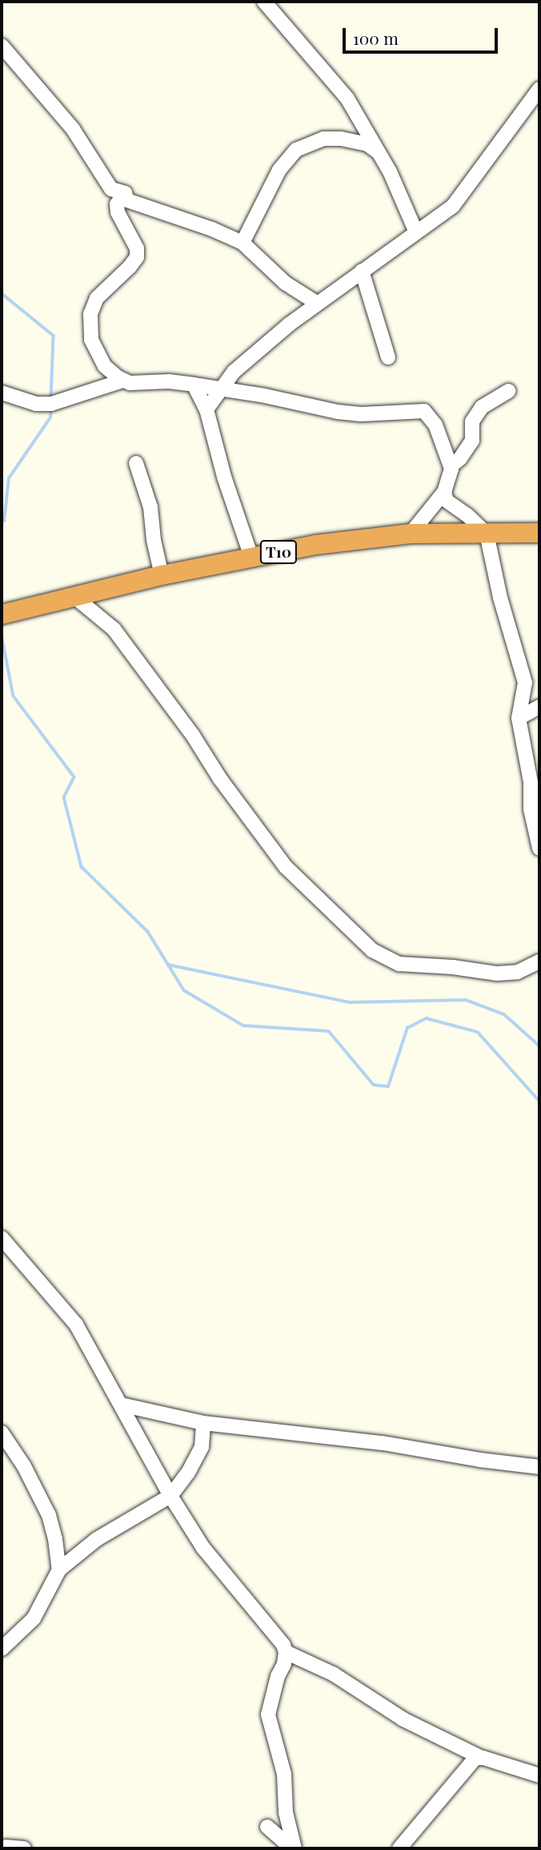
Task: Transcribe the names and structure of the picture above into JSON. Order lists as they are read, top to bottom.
{
  "streets": {
    "highway": ["T10"]
  },
  "scale_bar": "100 m"
}
